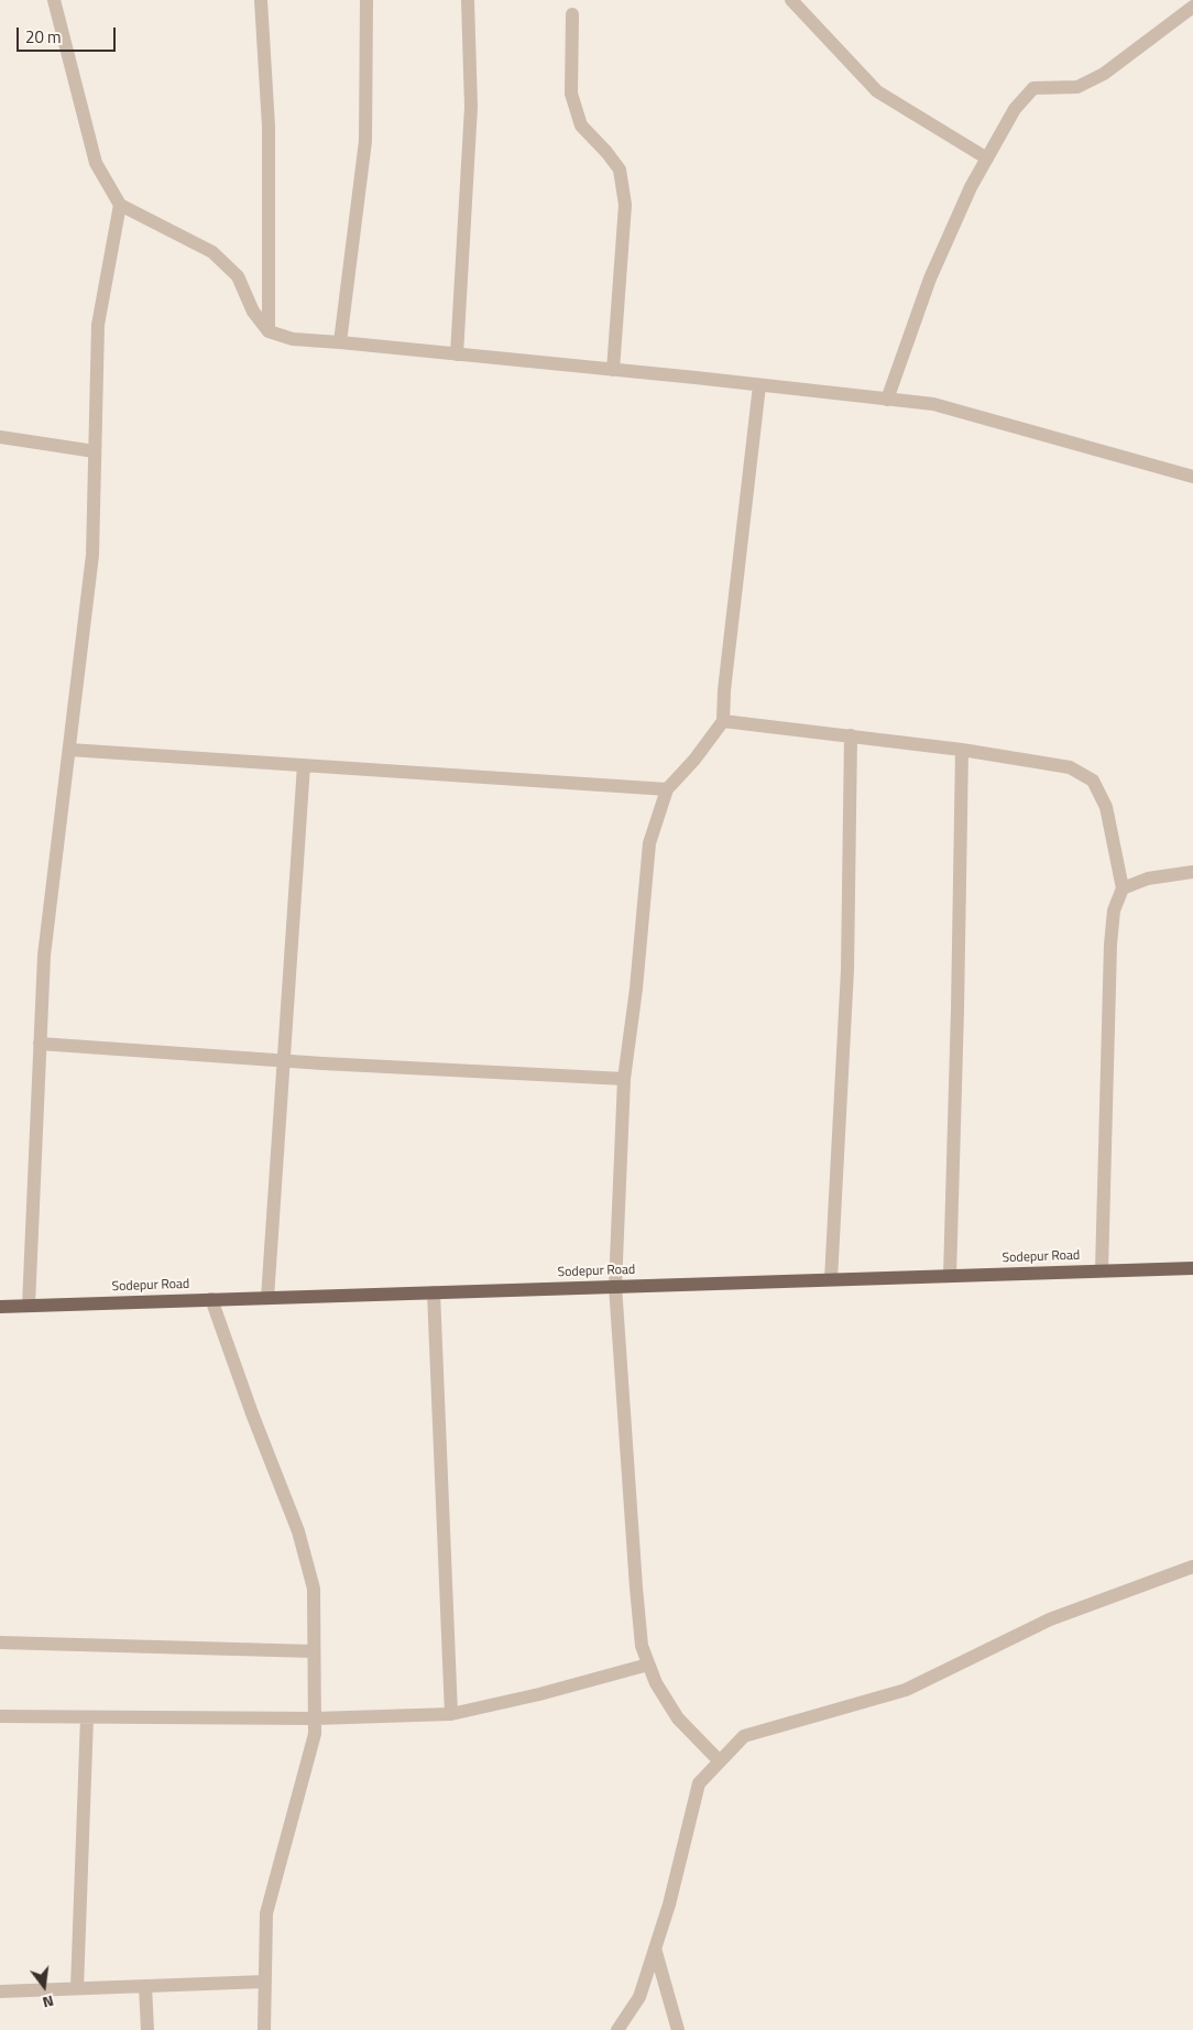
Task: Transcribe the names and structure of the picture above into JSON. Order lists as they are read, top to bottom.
{
  "streets": {
    "main road": ["Sodepur Road"]
  },
  "scale_bar": "20 m",
  "north": "bottom"
}
